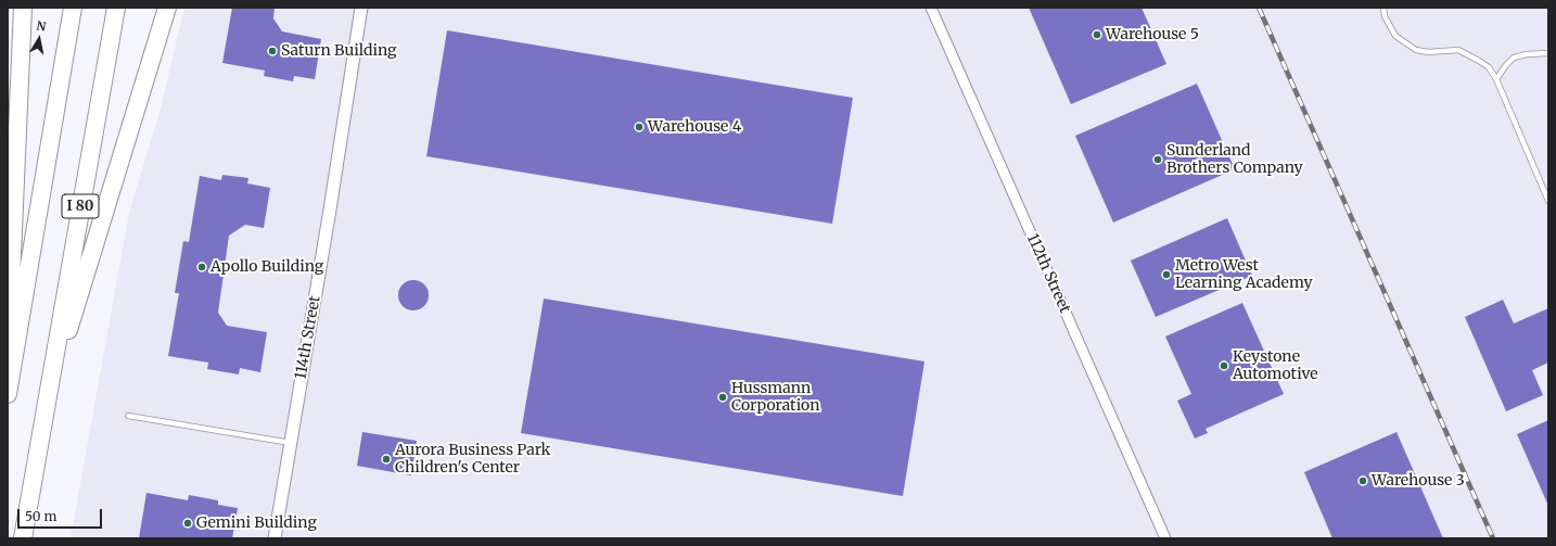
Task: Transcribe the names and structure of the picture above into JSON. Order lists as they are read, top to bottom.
{
  "streets": {
    "highway": ["I 80"],
    "street": ["112th Street", "114th Street"]
  },
  "places": [
    "Warehouse 5",
    "Saturn Building",
    "Warehouse 4",
    "Sunderland Brothers Company",
    "Apollo Building",
    "Metro West Learning Academy",
    "Keystone Automotive",
    "Hussmann Corporation",
    "Aurora Business Park Children's Center",
    "Warehouse 3",
    "Gemini Building"
  ],
  "scale_bar": "50 m",
  "north": "top"
}
